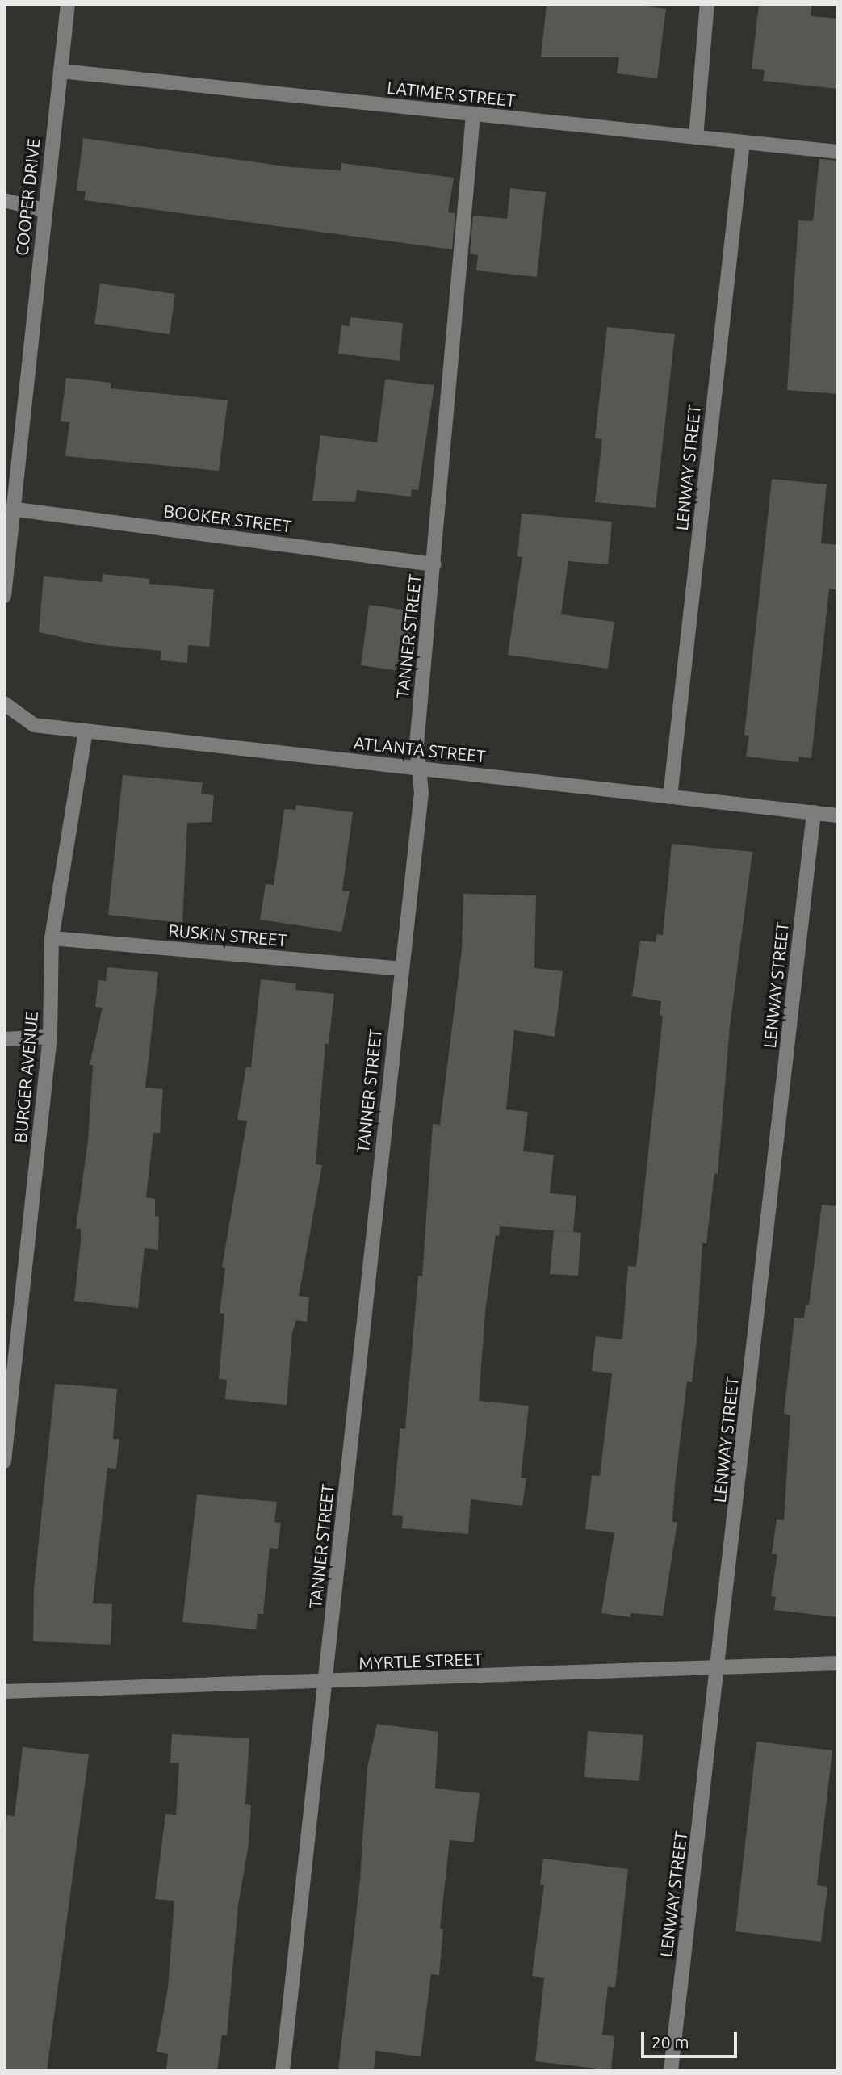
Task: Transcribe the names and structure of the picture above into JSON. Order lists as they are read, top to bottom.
{
  "streets": {
    "street": [
      "LATIMER STREET",
      "COOPER DRIVE",
      "LENWAY STREET",
      "BOOKER STREET",
      "TANNER STREET",
      "ATLANTA STREET",
      "RUSKIN STREET",
      "BURGER AVENUE",
      "MYRTLE STREET"
    ]
  },
  "crossings": [
    ["LATIMER STREET", "COOPER DRIVE"],
    ["LATIMER STREET", "LENWAY STREET"],
    ["LATIMER STREET", "TANNER STREET"],
    ["COOPER DRIVE", "BOOKER STREET"],
    ["LENWAY STREET", "ATLANTA STREET"],
    ["LENWAY STREET", "MYRTLE STREET"],
    ["BOOKER STREET", "TANNER STREET"],
    ["TANNER STREET", "ATLANTA STREET"],
    ["TANNER STREET", "RUSKIN STREET"],
    ["TANNER STREET", "MYRTLE STREET"],
    ["ATLANTA STREET", "BURGER AVENUE"],
    ["RUSKIN STREET", "BURGER AVENUE"]
  ],
  "scale_bar": "20 m"
}
